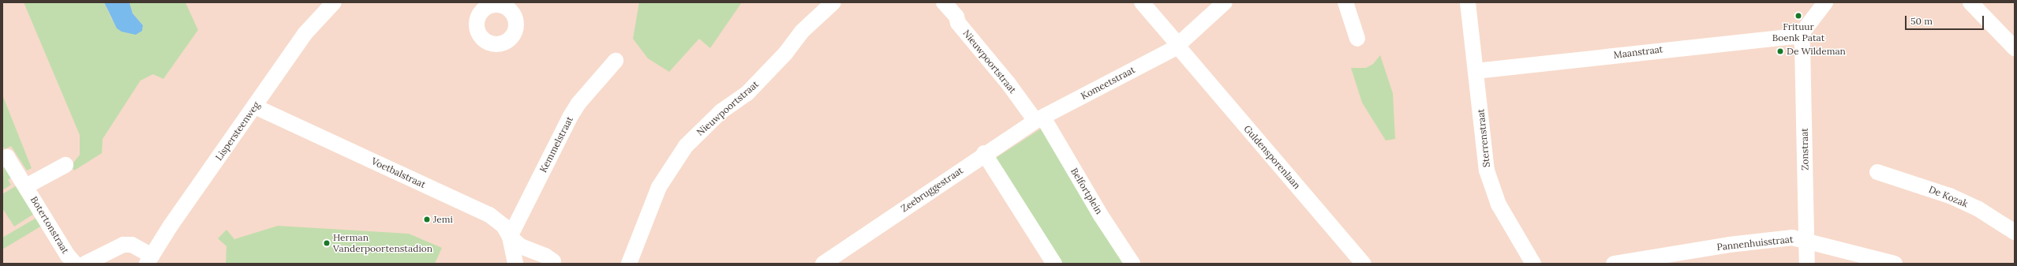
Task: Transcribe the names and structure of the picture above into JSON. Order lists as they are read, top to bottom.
{
  "streets": {
    "street": [
      "Maanstraat",
      "Nieuwpoortstraat",
      "Komeetstraat",
      "Lispersteenweg",
      "Sterrenstraat",
      "Kemmelstraat",
      "Zonstraat",
      "Guldensporenlaan",
      "Voetbalstraat",
      "Zeebruggestraat",
      "Belfortplein",
      "De Kozak",
      "Botertonstraat",
      "Pannenhuisstraat"
    ]
  },
  "crossings": [
    ["Maanstraat", "Sterrenstraat"],
    ["Maanstraat", "Zonstraat"],
    ["Nieuwpoortstraat", "Komeetstraat"],
    ["Nieuwpoortstraat", "Zeebruggestraat"],
    ["Nieuwpoortstraat", "Belfortplein"],
    ["Komeetstraat", "Guldensporenlaan"],
    ["Komeetstraat", "Zeebruggestraat"],
    ["Komeetstraat", "Belfortplein"],
    ["Lispersteenweg", "Voetbalstraat"],
    ["Kemmelstraat", "Voetbalstraat"],
    ["Zonstraat", "Pannenhuisstraat"],
    ["Zeebruggestraat", "Belfortplein"]
  ],
  "places": [
    "Frituur Boenk Patat",
    "De Wildeman",
    "Jemi",
    "Herman Vanderpoortenstadion"
  ],
  "scale_bar": "50 m"
}
